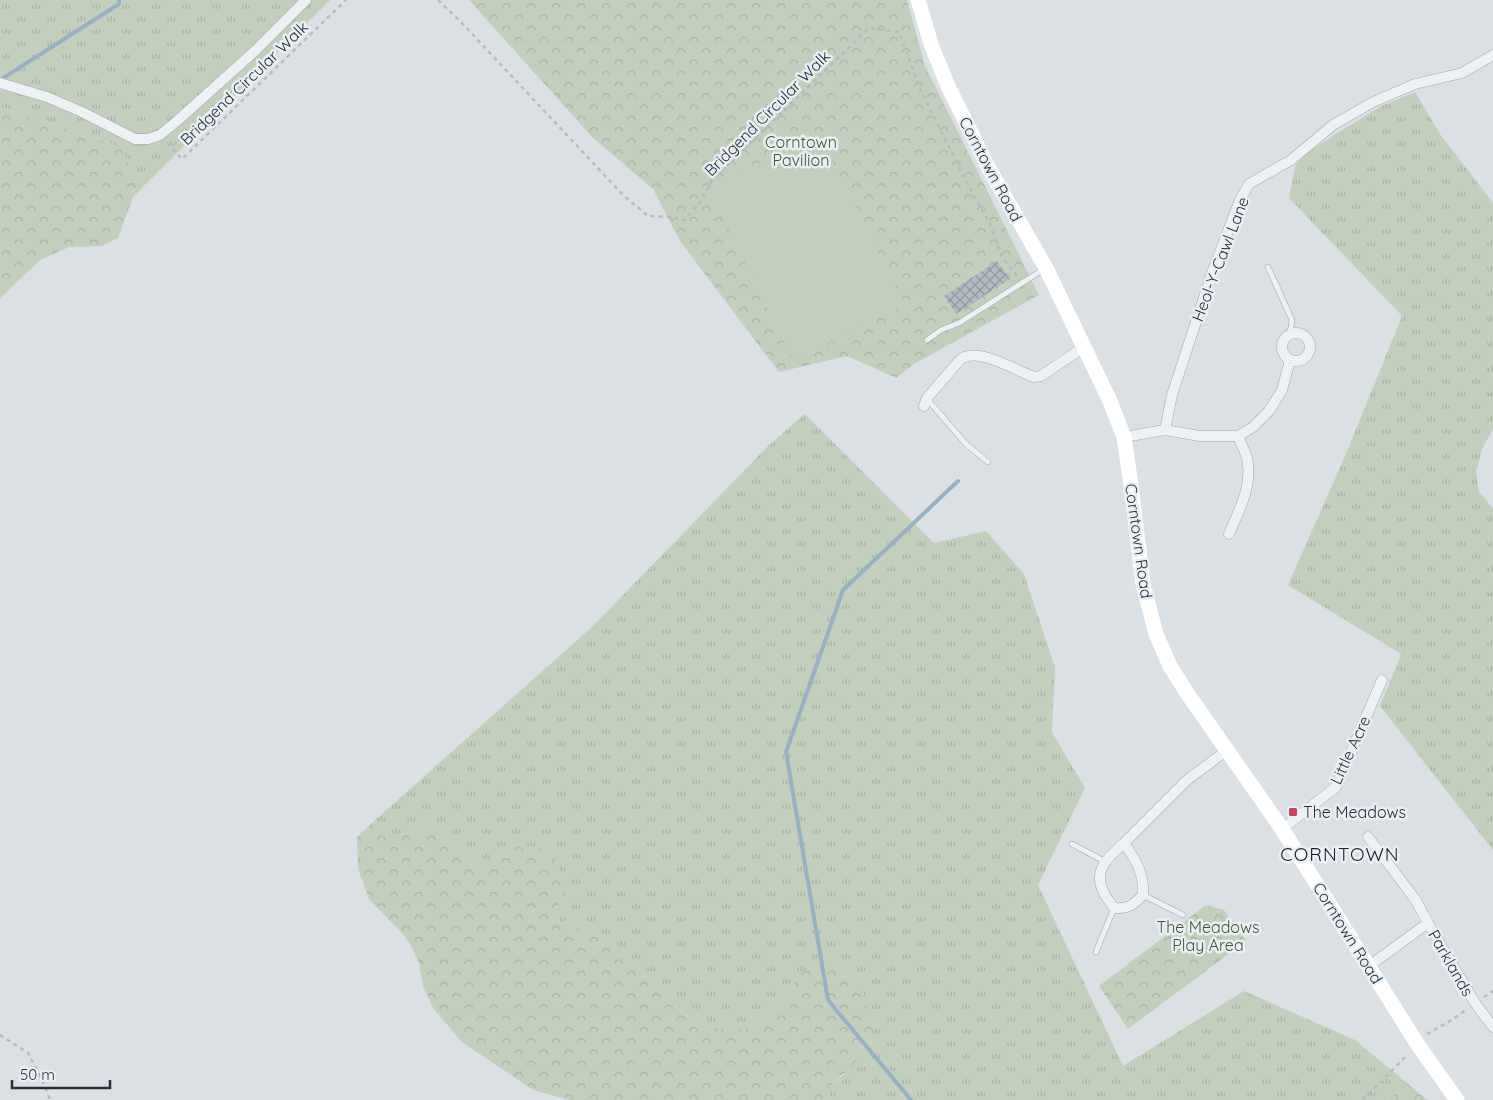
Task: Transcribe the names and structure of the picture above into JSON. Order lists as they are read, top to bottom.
{
  "streets": {
    "main road": ["Corntown Road"],
    "street": ["Heol-Y-Cawl Lane", "Little Acre", "Parklands"],
    "path": ["Bridgend Circular Walk"]
  },
  "crossings": [
    ["Corntown Road", "Little Acre"],
    ["Corntown Road", "Parklands"]
  ],
  "districts": ["CORNTOWN"],
  "parks": ["Corntown Pavilion", "The Meadows Play Area"],
  "places": {
    "transit": ["The Meadows"]
  },
  "scale_bar": "50 m"
}
